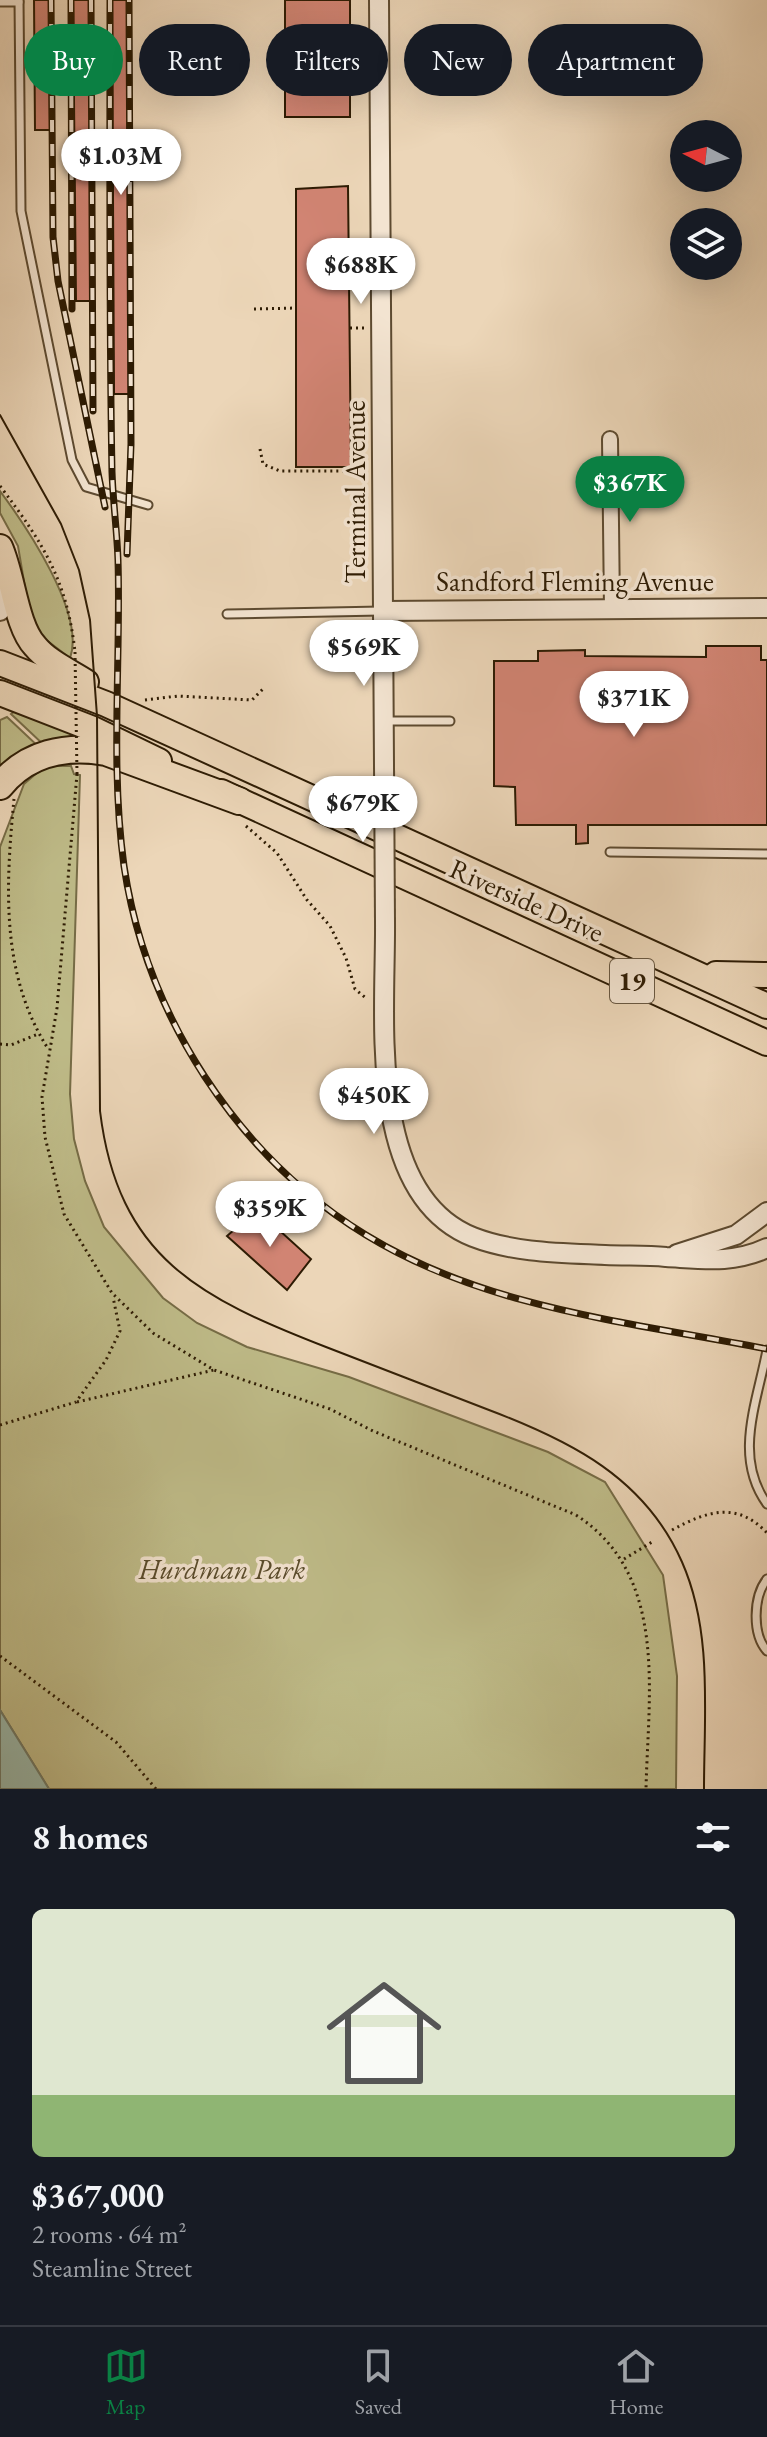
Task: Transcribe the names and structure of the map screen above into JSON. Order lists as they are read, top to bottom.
{
  "streets": {
    "main road": ["Riverside Drive", "19"],
    "street": ["Terminal Avenue", "Sandford Fleming Avenue"]
  },
  "crossings": [
    ["Terminal Avenue", "Sandford Fleming Avenue"]
  ],
  "parks": ["Hurdman Park"],
  "north": "left",
  "page": {
    "chip": [
      "Buy",
      "Rent",
      "Filters",
      "New",
      "Apartment"
    ],
    "price": [
      "$1.03M",
      "$688K",
      "$367K",
      "$569K",
      "$371K",
      "$679K",
      "$450K",
      "$359K"
    ],
    "heading": "8 homes",
    "list": [
      {
        "name": "$367,000",
        "note": "2 rooms · 64 m² · Steamline Street"
      }
    ],
    "tabs": ["Map", "Saved", "Home"]
  }
}
